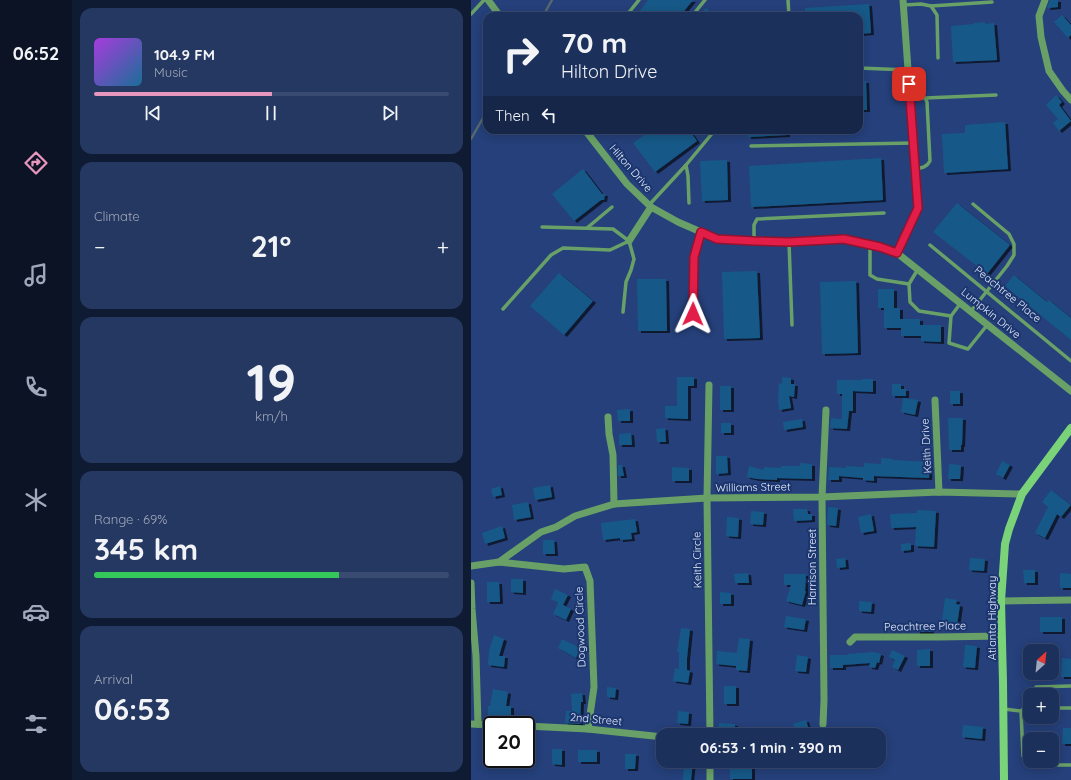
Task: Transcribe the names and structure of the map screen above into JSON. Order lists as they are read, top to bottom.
{
  "streets": {
    "main road": ["Atlanta Highway"],
    "street": [
      "Hilton Drive",
      "Peachtree Place",
      "Lumpkin Drive",
      "Keith Drive",
      "Williams Street",
      "Keith Circle",
      "Harrison Street",
      "Dogwood Circle",
      "2nd Street"
    ]
  },
  "crossings": [
    ["Hilton Drive", "Lumpkin Drive"],
    ["Peachtree Place", "Atlanta Highway"],
    ["Keith Drive", "Williams Street"],
    ["Williams Street", "Keith Circle"],
    ["Williams Street", "Harrison Street"],
    ["Williams Street", "Atlanta Highway"],
    ["Williams Street", "Dogwood Circle"],
    ["Dogwood Circle", "2nd Street"]
  ],
  "north": "top right",
  "page": {
    "tabs": "06:52",
    "turn": ["70 m", "Hilton Drive"],
    "song": ["104.9 FM", "Music"],
    "then": "Then",
    "tile": [
      "Climate",
      ["19", "km/h"],
      ["Range · 69%", "345 km"],
      ["Arrival", "06:53"]
    ],
    "heat": ["−", "21°", "+"],
    "map_buttons": ["+", "−"],
    "limit": "20",
    "trip": "06:53 · 1 min · 390 m"
  }
}
